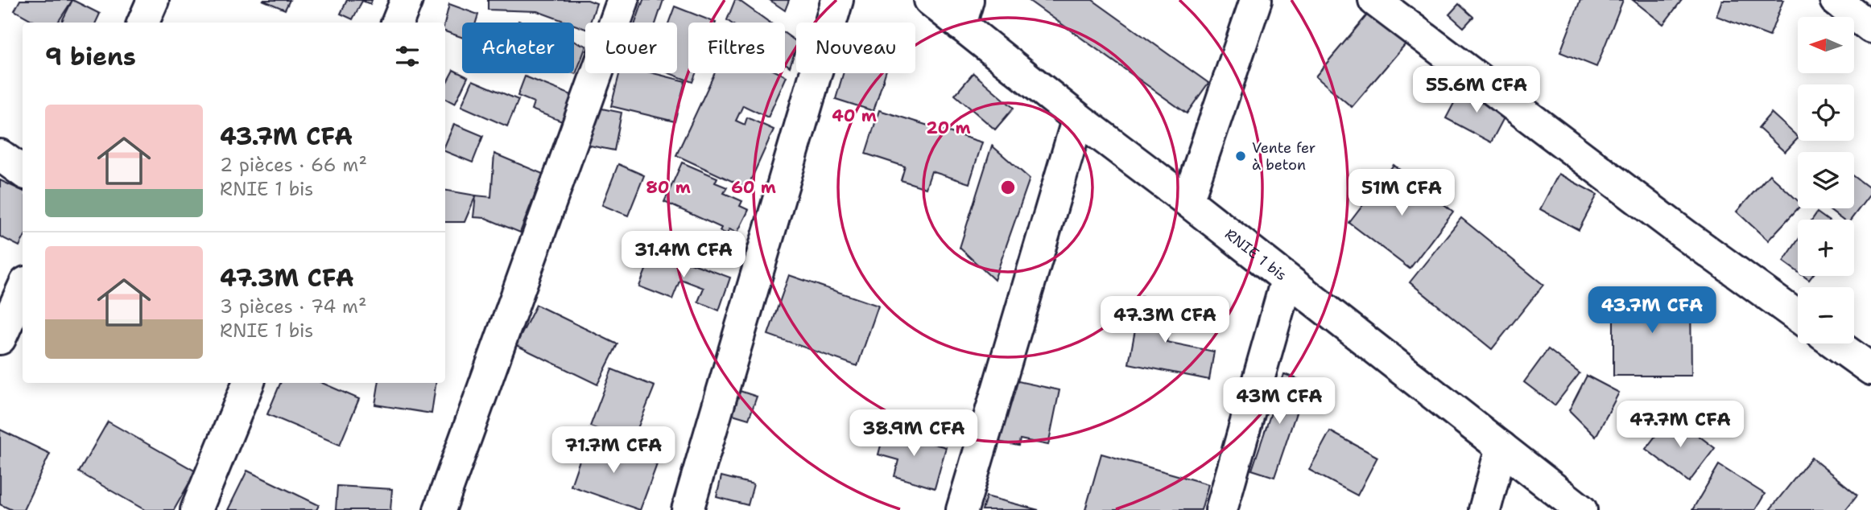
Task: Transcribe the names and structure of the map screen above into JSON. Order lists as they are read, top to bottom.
{
  "streets": {
    "street": ["RNIE 1 bis"]
  },
  "places": ["Vente fer à beton"],
  "north": "left",
  "page": {
    "map_buttons": ["+", "−"],
    "chip": [
      "Acheter",
      "Louer",
      "Filtres",
      "Nouveau"
    ],
    "heading": "9 biens",
    "price": [
      "55.6M CFA",
      "51M CFA",
      "31.4M CFA",
      "43.7M CFA",
      "47.3M CFA",
      "43M CFA",
      "47.7M CFA",
      "38.9M CFA",
      "71.7M CFA"
    ],
    "list": [
      {
        "name": "43.7M CFA",
        "note": "2 pièces · 66 m² · RNIE 1 bis"
      },
      {
        "name": "47.3M CFA",
        "note": "3 pièces · 74 m² · RNIE 1 bis"
      }
    ]
  },
  "rings": [
    "40 m",
    "20 m",
    "80 m",
    "60 m"
  ]
}
